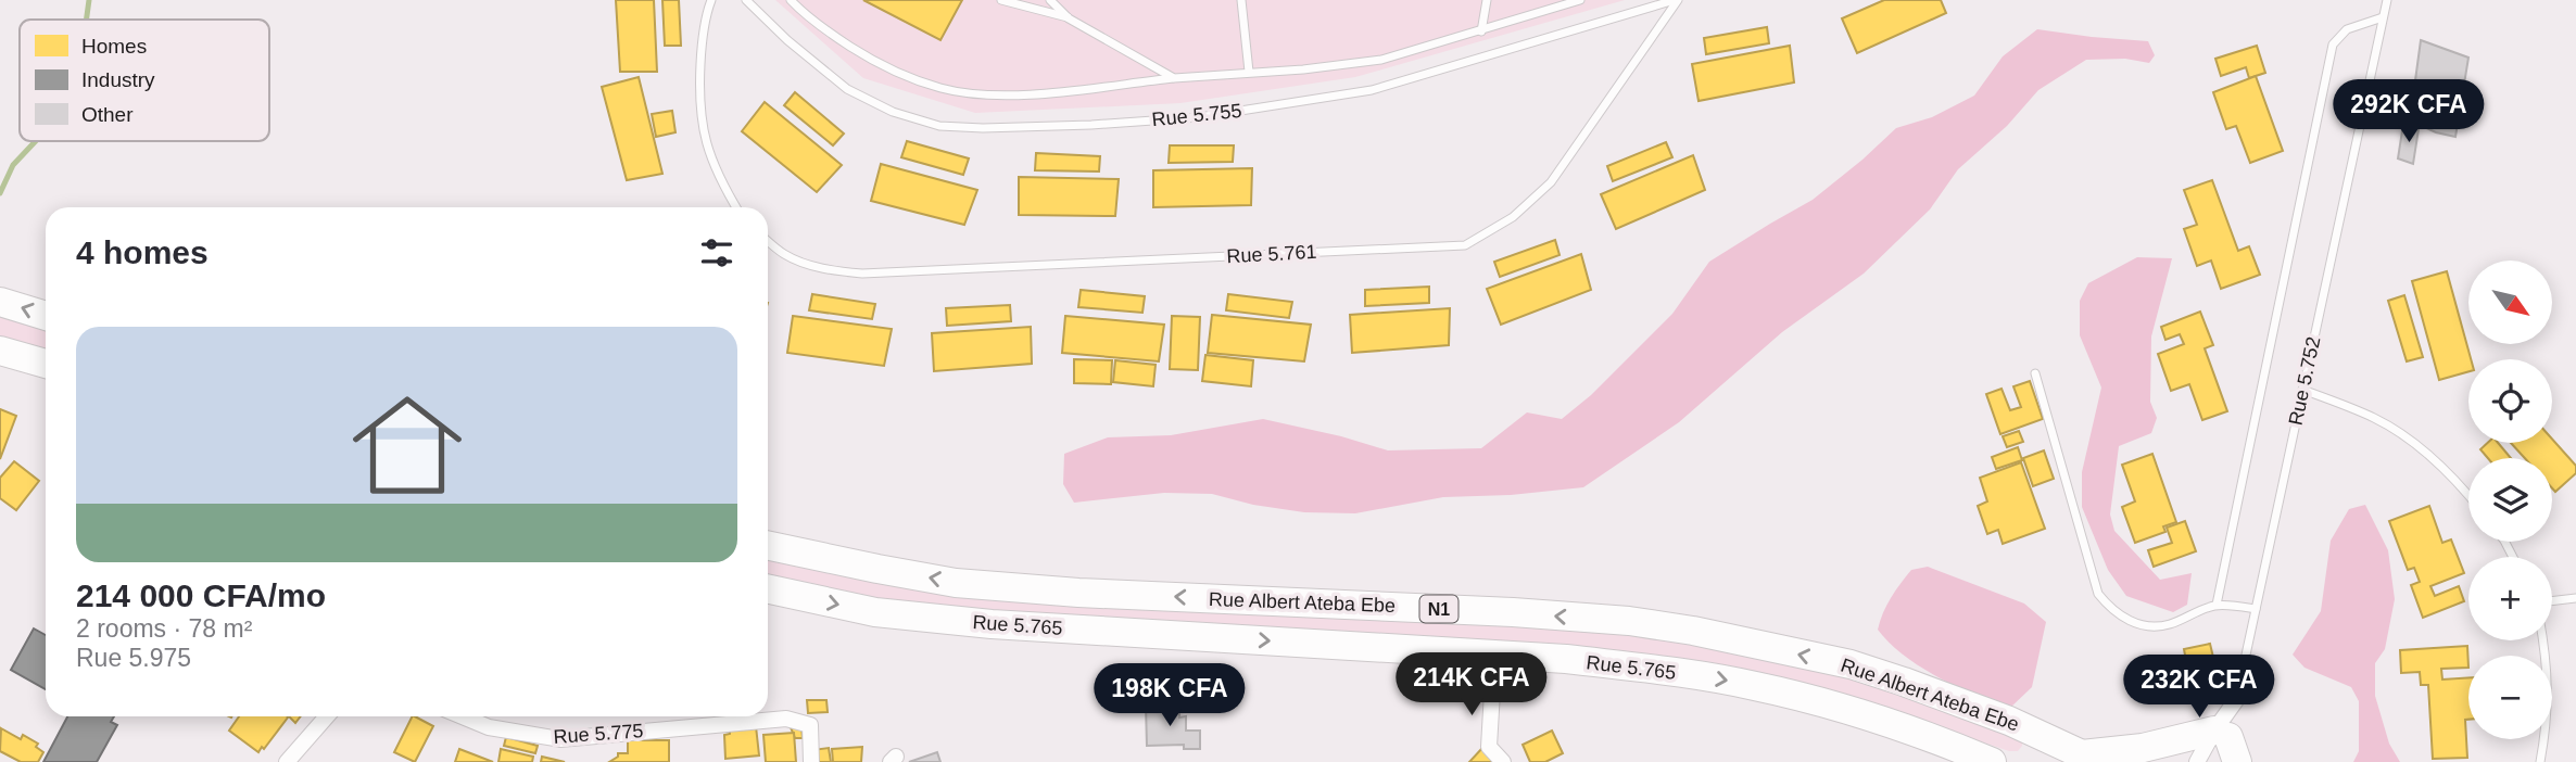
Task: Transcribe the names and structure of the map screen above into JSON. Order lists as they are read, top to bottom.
{
  "streets": {
    "highway": ["Rue Albert Ateba Ebe", "N1", "Rue 5.765"],
    "street": ["Rue 5.775"],
    "lane": ["Rue 5.755", "Rue 5.761", "Rue 5.752"]
  },
  "crossings": [
    ["Rue 5.755", "Rue 5.761"]
  ],
  "one_way": ["Rue Albert Ateba Ebe", "Rue 5.765"],
  "legend": ["Homes", "Industry", "Other"],
  "north": "bottom right",
  "page": {
    "price": [
      "292K CFA",
      "214K CFA",
      "232K CFA",
      "198K CFA"
    ],
    "heading": "4 homes",
    "map_buttons": ["+", "−"],
    "list": [
      {
        "name": "214 000 CFA/mo",
        "note": "2 rooms · 78 m² · Rue 5.975"
      }
    ]
  }
}
